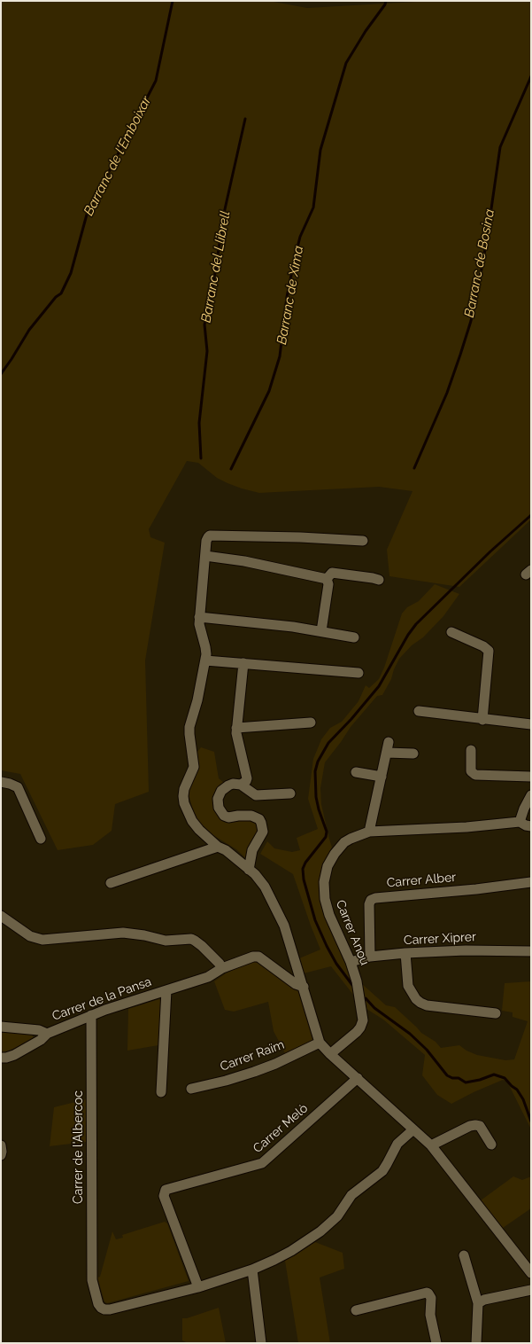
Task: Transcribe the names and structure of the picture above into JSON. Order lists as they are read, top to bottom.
{
  "streets": {
    "street": [
      "Carrer Alber",
      "Carrer Anou",
      "Carrer Xiprer",
      "Carrer de la Pansa",
      "Carrer Raïm",
      "Carrer Melò",
      "Carrer de l'Albercoc"
    ]
  },
  "crossings": [
    ["Carrer Alber", "Carrer Xiprer"],
    ["Carrer Anou", "Carrer Xiprer"],
    ["Carrer de la Pansa", "Carrer de l'Albercoc"],
    ["Carrer Melò", "Carrer de l'Albercoc"]
  ],
  "water": [
    "Barranc de l'Emboixar",
    "Barranc de Bosina",
    "Barranc del Llibrell",
    "Barranc de Xima"
  ]
}
